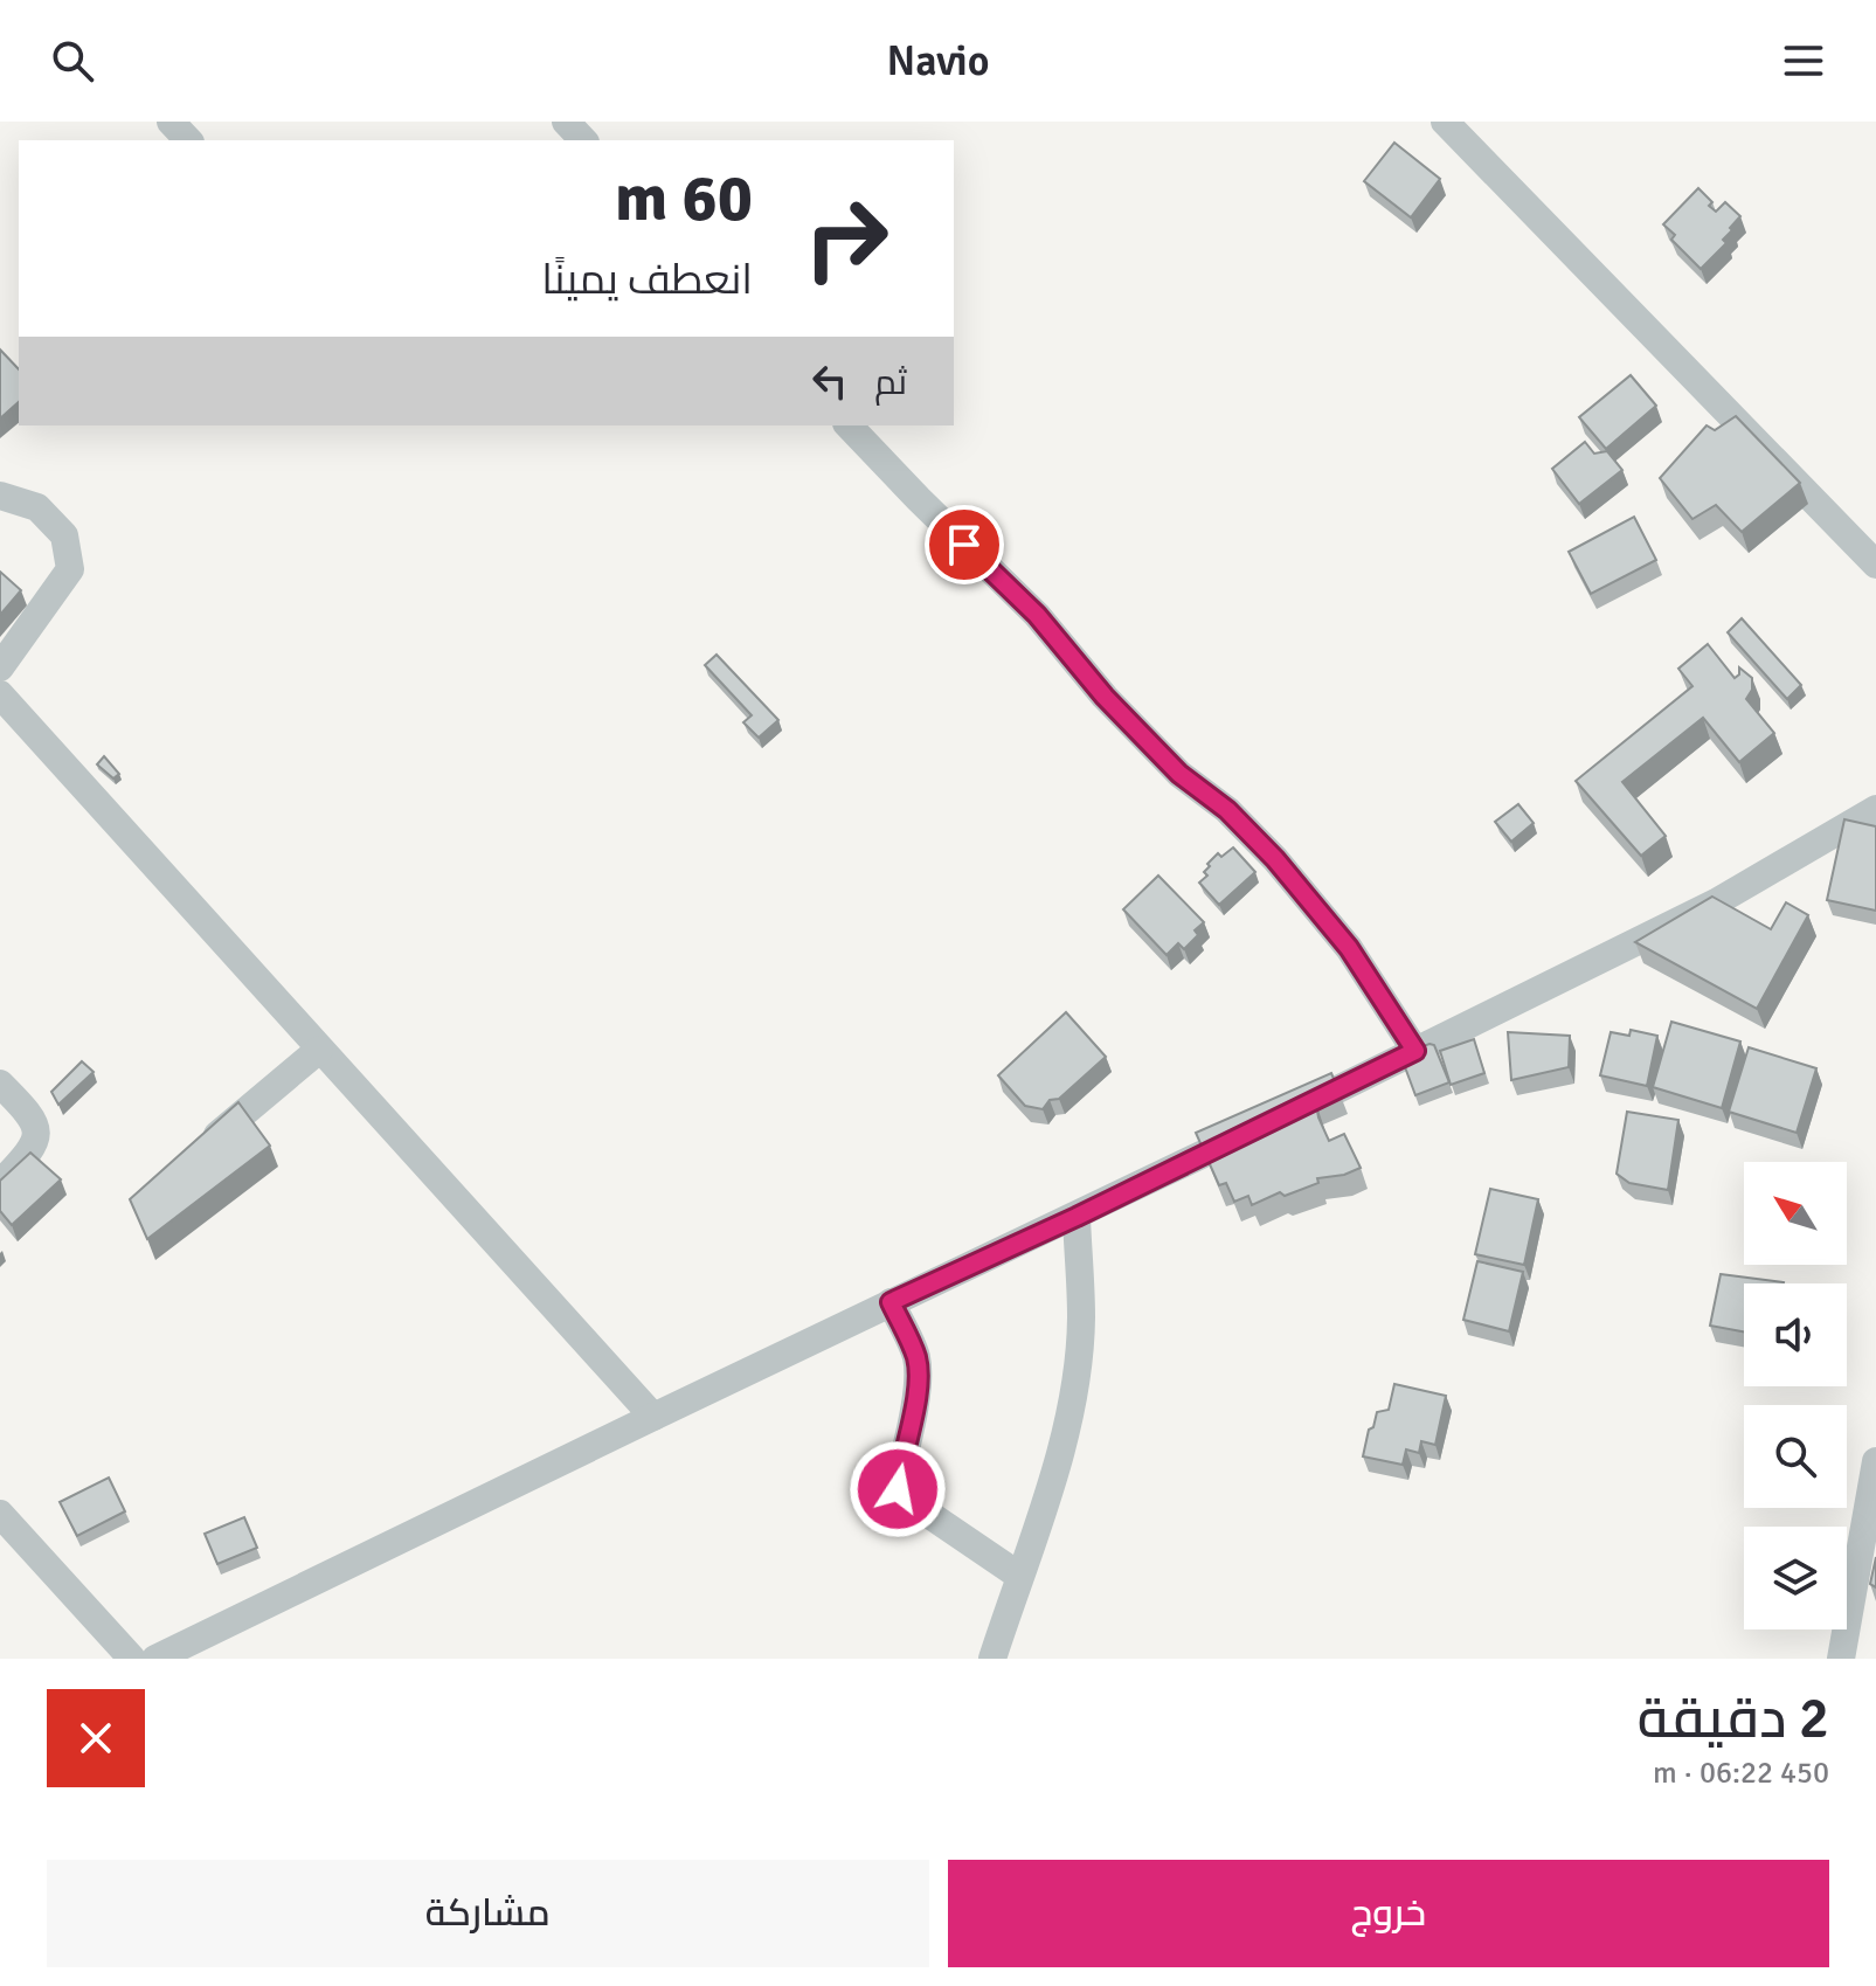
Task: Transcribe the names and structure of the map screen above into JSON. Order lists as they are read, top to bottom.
{
  "north": "top left",
  "page": {
    "header": "Navio",
    "turn": ["60 m", "انعطف يمينًا"],
    "then": "ثم",
    "heading": ["2 دقيقة", "450 m · 06:22"],
    "buttons": ["خروج", "مشاركة"]
  }
}
